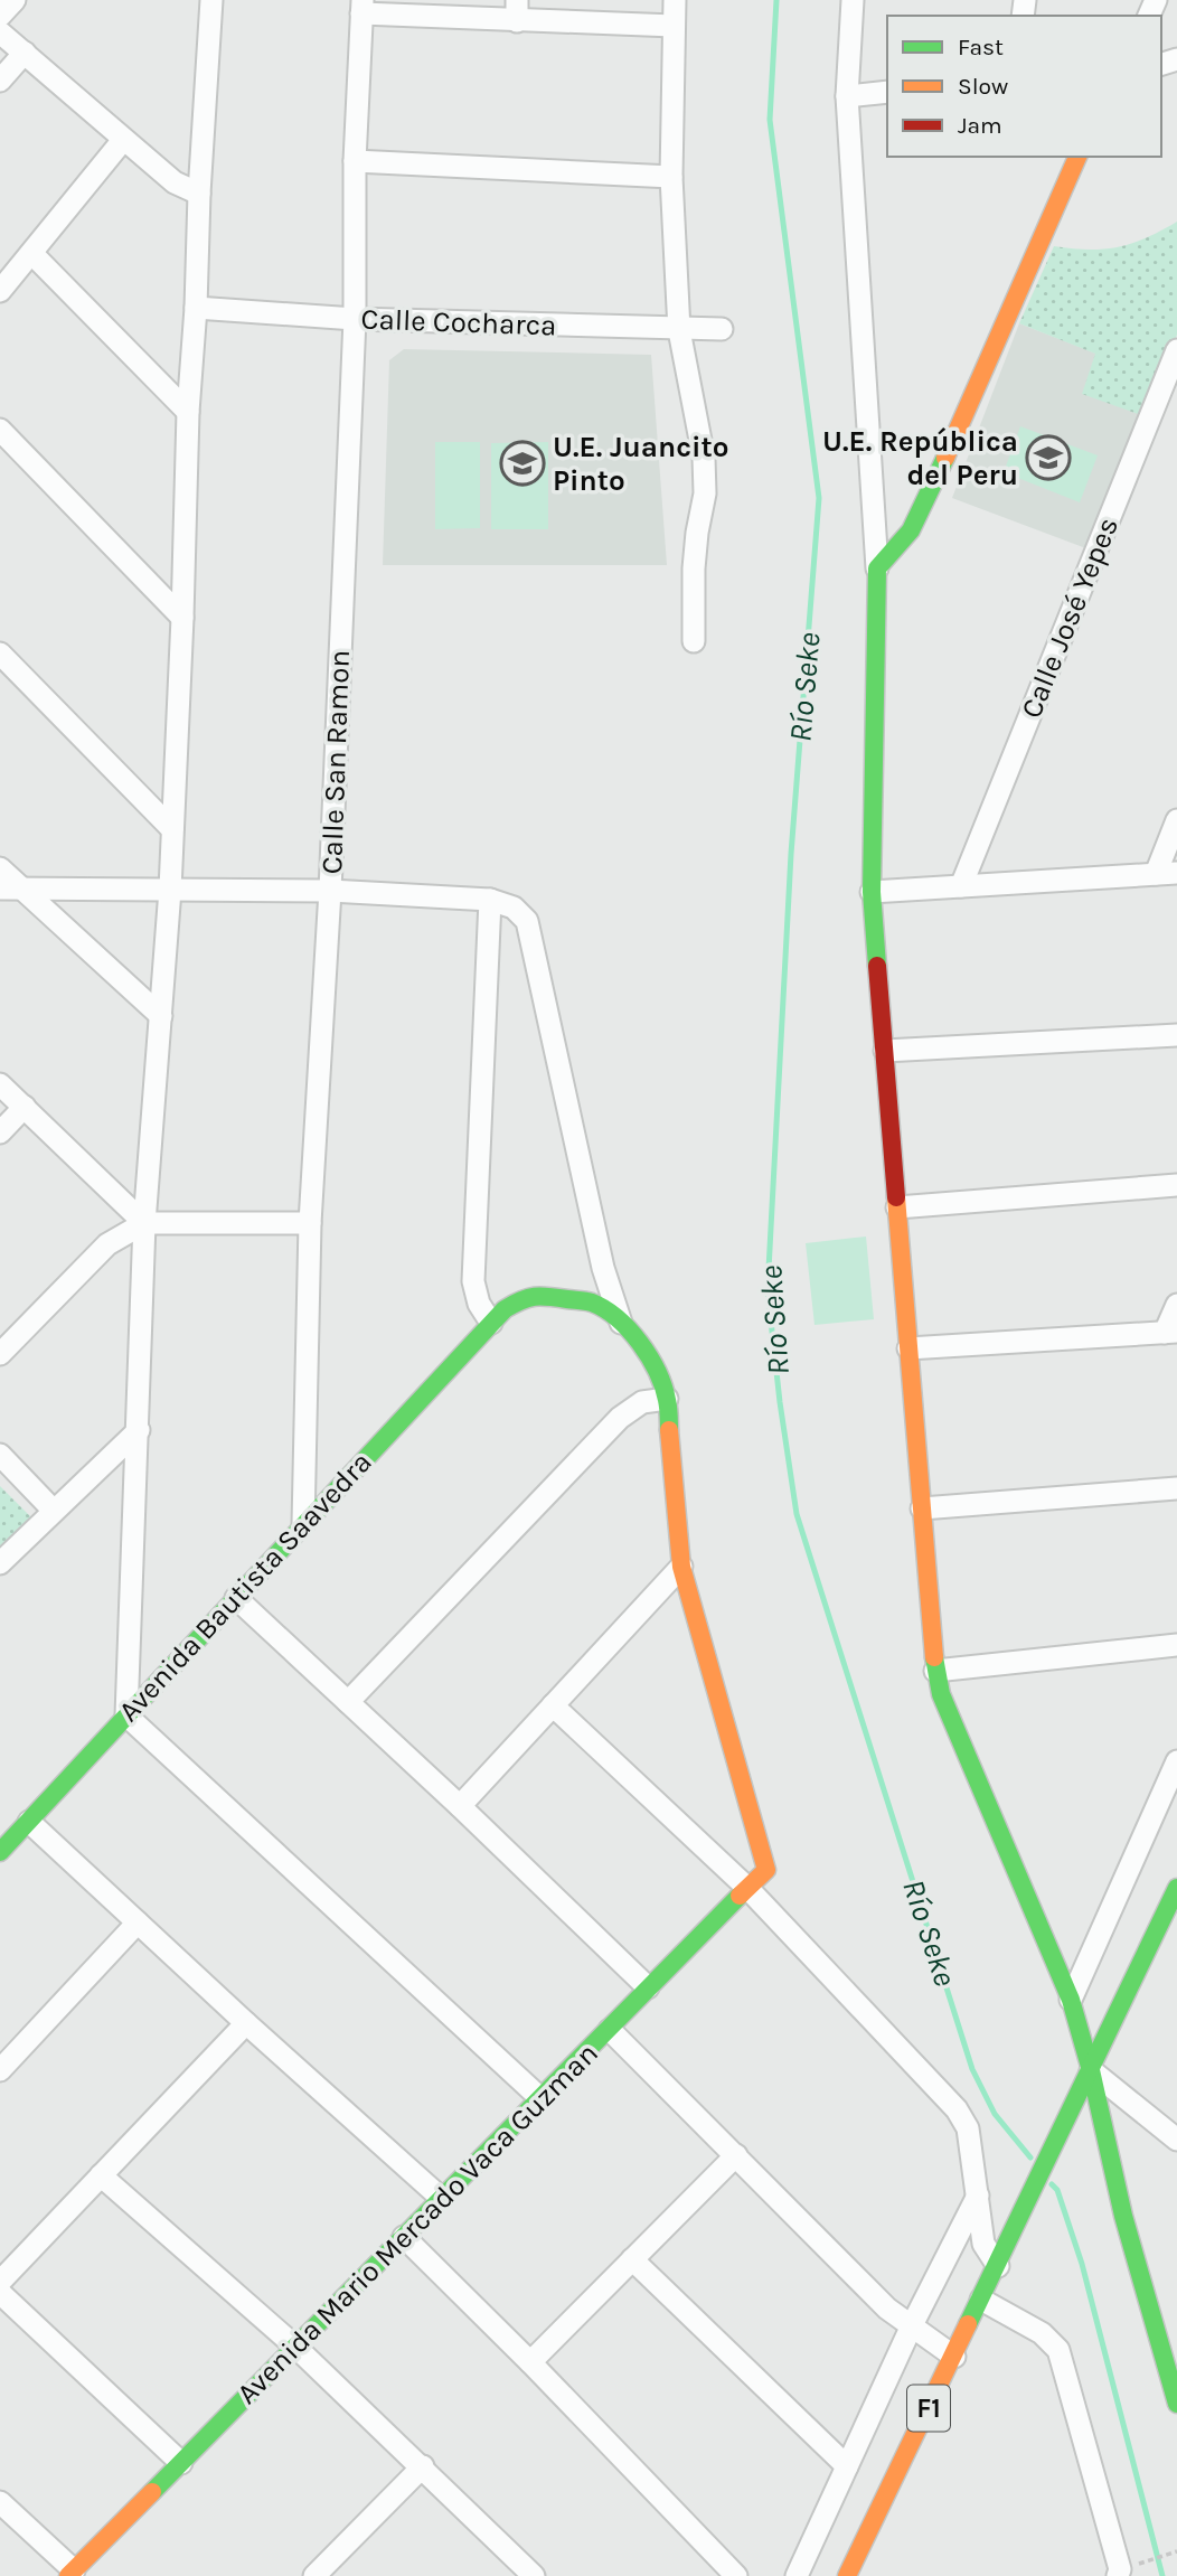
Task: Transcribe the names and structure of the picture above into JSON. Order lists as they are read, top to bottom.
{
  "streets": {
    "main road": ["Avenida Bautista Saavedra", "Avenida Mario Mercado Vaca Guzman", "F1"],
    "street": ["Calle Cocharca", "Calle José Yepes", "Calle San Ramon"]
  },
  "crossings": [
    ["Calle Cocharca", "Calle San Ramon"],
    ["Calle San Ramon", "Avenida Bautista Saavedra"],
    ["Avenida Bautista Saavedra", "Avenida Mario Mercado Vaca Guzman"]
  ],
  "water": ["Río Seke"],
  "places": {
    "school or university": ["U.E. República del Peru", "U.E. Juancito Pinto"]
  },
  "legend": ["Fast", "Slow", "Jam"]
}
